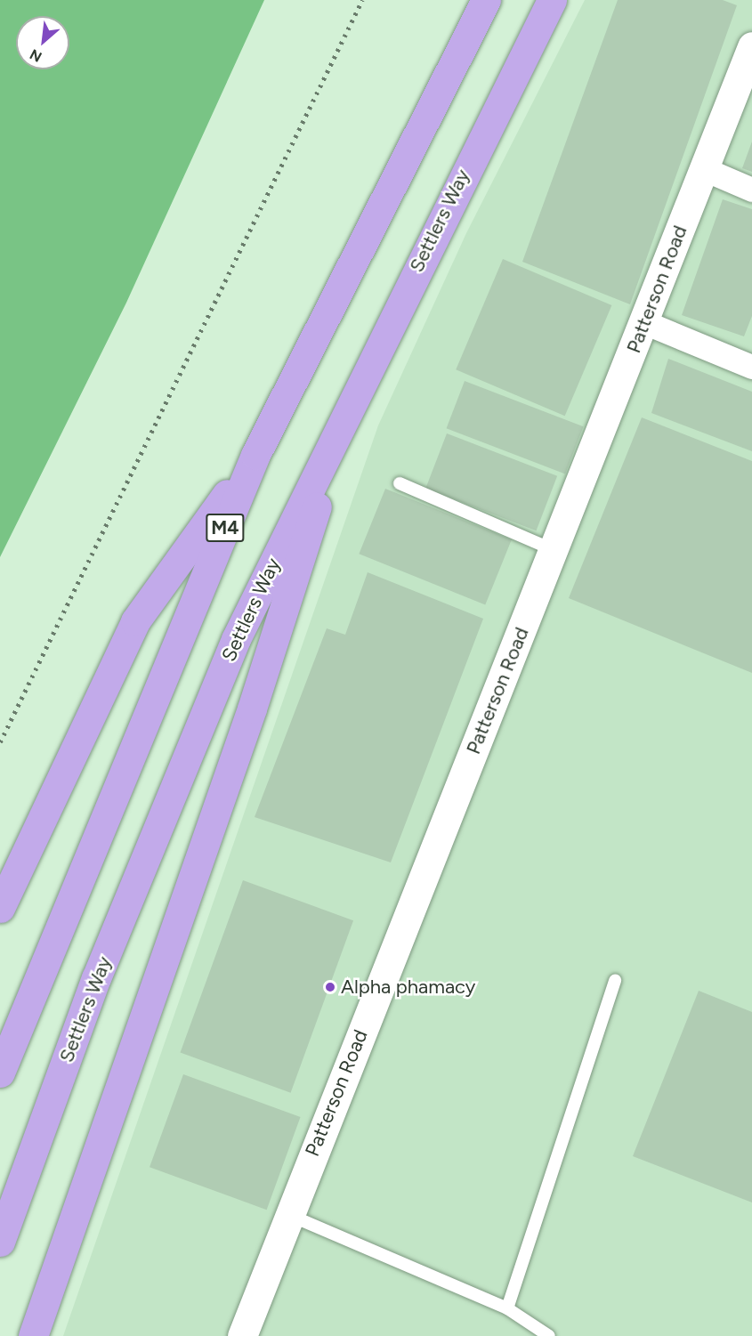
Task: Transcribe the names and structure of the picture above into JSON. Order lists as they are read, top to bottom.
{
  "streets": {
    "highway": ["Settlers Way", "M4"],
    "street": ["Patterson Road"]
  },
  "places": ["Alpha phamacy"],
  "north": "bottom left"
}
